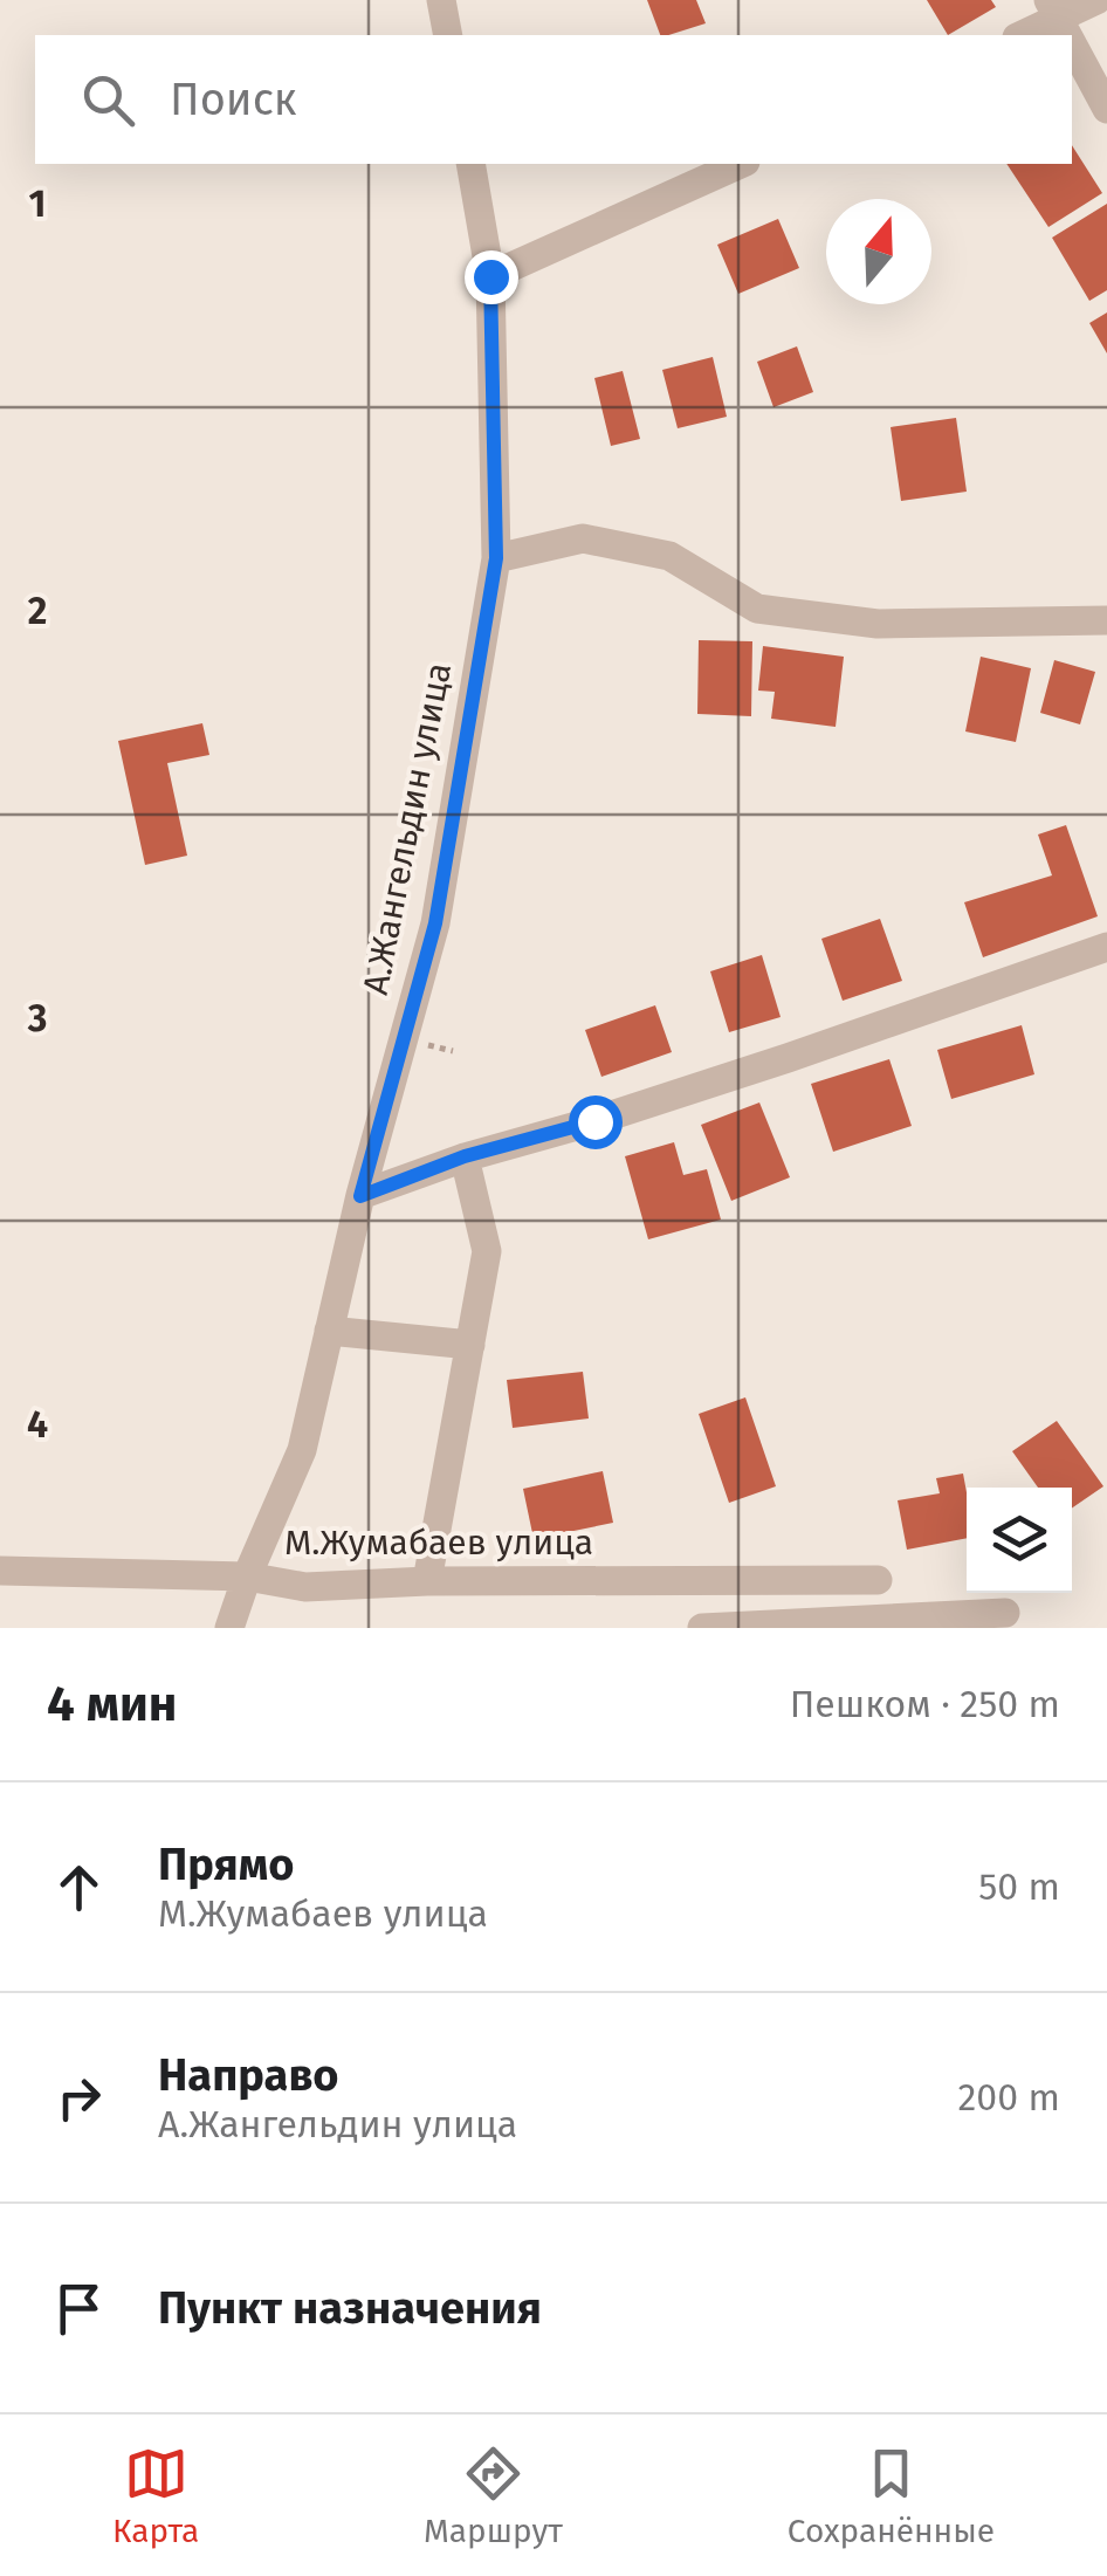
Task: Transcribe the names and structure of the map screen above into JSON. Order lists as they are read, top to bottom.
{
  "streets": {
    "street": ["А.Жангельдин улица", "М.Жумабаев улица"]
  },
  "crossings": [
    ["А.Жангельдин улица", "М.Жумабаев улица"]
  ],
  "north": "top",
  "page": {
    "search": "Поиск",
    "heading": ["4 мин", "Пешком · 250 m"],
    "list": [
      ["Прямо", "М.Жумабаев улица", "50 m"],
      ["Направо", "А.Жангельдин улица", "200 m"],
      "Пункт назначения"
    ],
    "nav": ["Карта", "Маршрут", "Сохранённые"]
  },
  "grid": {
    "rows": [
      "1",
      "2",
      "3",
      "4"
    ]
  }
}
